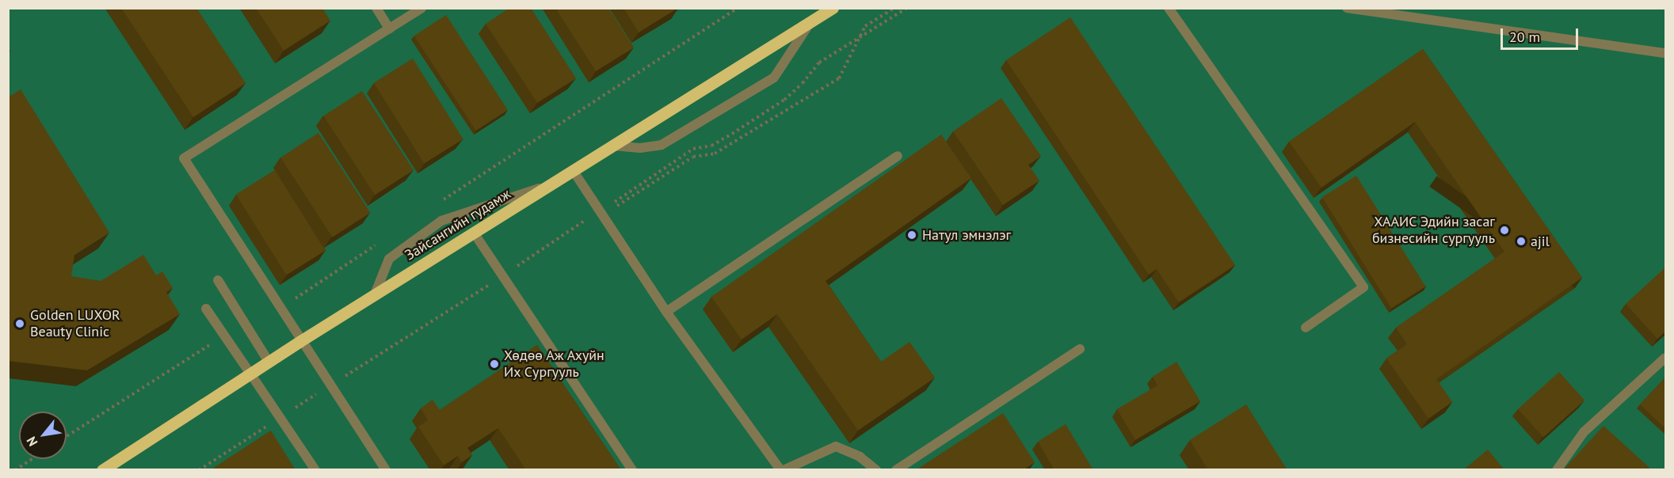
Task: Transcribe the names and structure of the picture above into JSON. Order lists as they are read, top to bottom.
{
  "streets": {
    "main road": ["Зайсангийн гудамж"]
  },
  "places": [
    "ХААИС Эдийн засаг бизнесийн сургууль",
    "Натул эмнэлэг",
    "ajil",
    "Golden LUXOR Beauty Clinic",
    "Хөдөө Аж Ахуйн Их Сургууль"
  ],
  "scale_bar": "20 m",
  "north": "bottom left"
}
